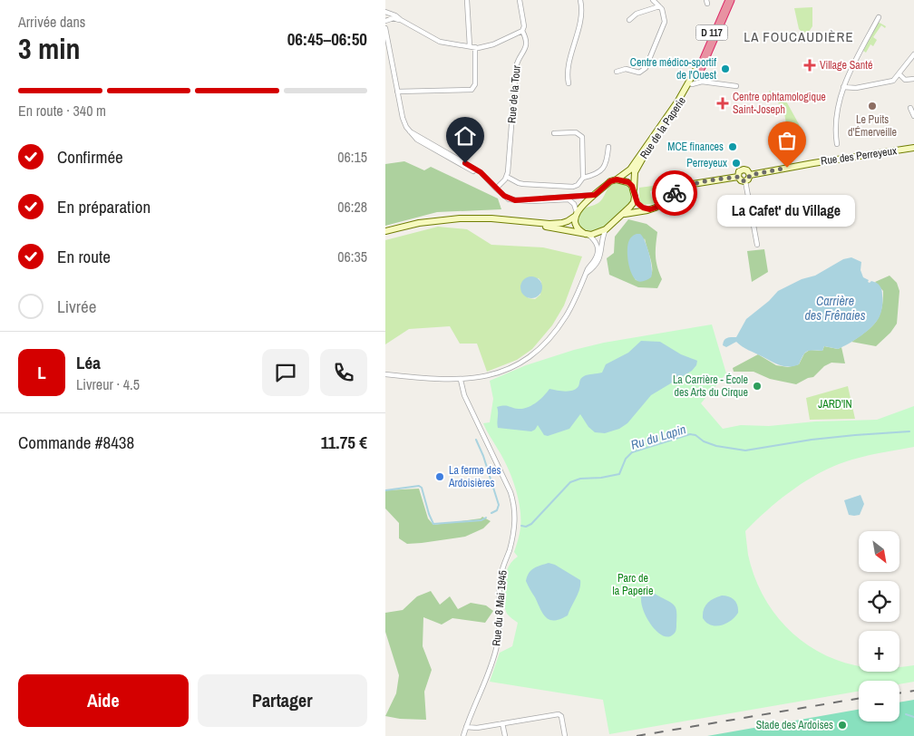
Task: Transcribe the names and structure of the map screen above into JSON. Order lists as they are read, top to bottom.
{
  "streets": {
    "highway": ["D 117"],
    "main road": ["Rue de la Paperie", "Rue des Perreyeux"],
    "street": ["Rue de la Tour", "Rue du 8 Mai 1945"]
  },
  "crossings": [
    ["D 117", "Rue de la Paperie"]
  ],
  "districts": ["LA FOUCAUDIÈRE"],
  "water": ["Carrière des Frênaies", "Ru du Lapin"],
  "parks": ["JARD'IN", "Parc de la Paperie"],
  "places": {
    "health": ["Village Santé", "Centre ophtamologique Saint-Joseph"],
    "other": [
      "Centre médico-sportif de l'Ouest",
      "Le Puits d'Émerveille",
      "MCE finances",
      "Perreyeux",
      "La Cafet' du Village",
      "La Carrière - École des Arts du Cirque",
      "La ferme des Ardoisières",
      "Stade des Ardoises"
    ]
  },
  "north": "bottom right",
  "page": {
    "heading": ["3 min", "Arrivée dans", "06:45–06:50"],
    "panel": [
      "Léa",
      "Livreur · 4.5",
      "Commande #8438",
      "11.75 €"
    ],
    "bar": "En route · 340 m",
    "list": [
      ["Confirmée", "06:15"],
      ["En préparation", "06:28"],
      ["En route", "06:35"],
      "Livrée"
    ],
    "bubble": "La Cafet' du Village",
    "round": "L",
    "map_buttons": ["+", "−"],
    "buttons": ["Aide", "Partager"]
  }
}
